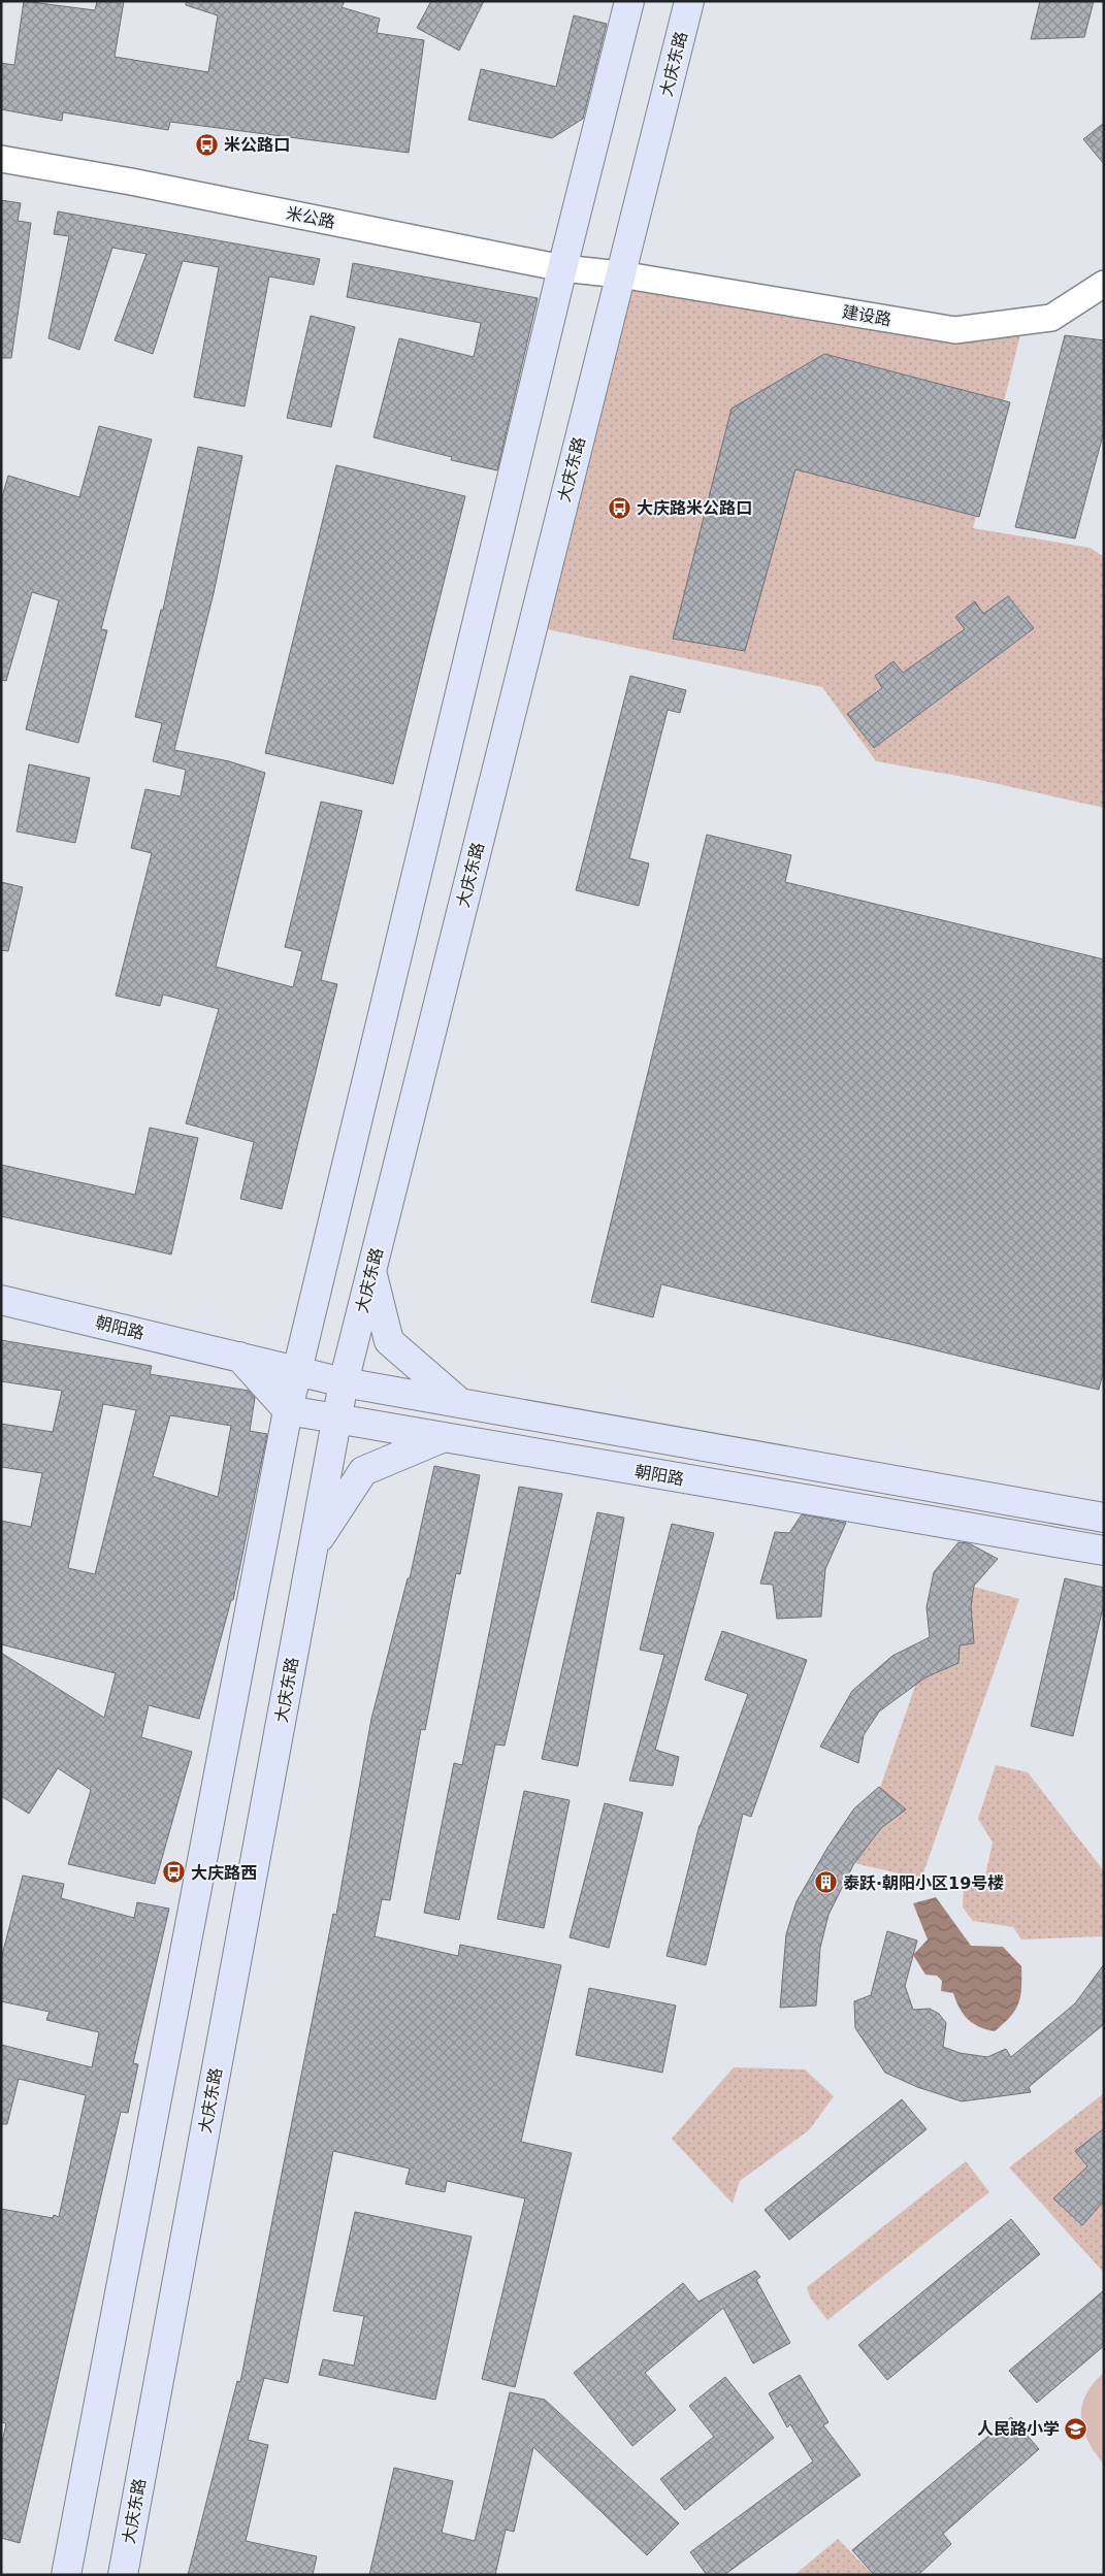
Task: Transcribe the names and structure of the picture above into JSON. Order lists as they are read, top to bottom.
{
  "streets": {
    "main road": ["大庆东路", "朝阳路"],
    "street": ["米公路", "建设路"]
  },
  "crossings": [
    ["大庆东路", "米公路"],
    ["大庆东路", "建设路"],
    ["大庆东路", "朝阳路"],
    ["米公路", "建设路"]
  ],
  "places": {
    "bus stop": ["米公路口", "大庆路米公路口", "大庆路西"],
    "building": ["泰跃·朝阳小区19号楼"],
    "school or university": ["人民路小学"]
  }
}
